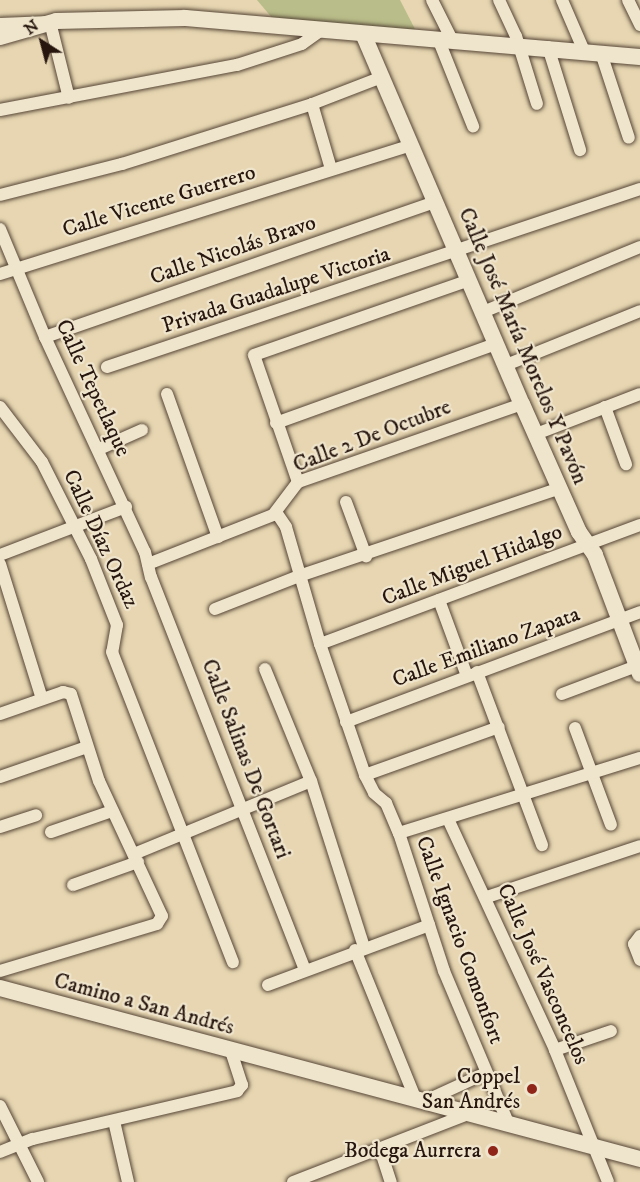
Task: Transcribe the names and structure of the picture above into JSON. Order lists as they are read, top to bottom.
{
  "streets": {
    "street": [
      "Calle Vicente Guerrero",
      "Calle Nicolás Bravo",
      "Privada Guadalupe Victoria",
      "Calle José María Morelos Y Pavón",
      "Calle Tepetlaque",
      "Calle 2 De Octubre",
      "Calle Díaz Ordaz",
      "Calle Miguel Hidalgo",
      "Calle Emiliano Zapata",
      "Calle Salinas De Gortari",
      "Calle Ignacio Comonfort",
      "Calle José Vasconcelos",
      "Camino a San Andrés"
    ]
  },
  "crossings": [
    ["Calle Vicente Guerrero", "Calle José María Morelos Y Pavón"],
    ["Calle Vicente Guerrero", "Calle Tepetlaque"],
    ["Calle Nicolás Bravo", "Calle José María Morelos Y Pavón"],
    ["Calle Nicolás Bravo", "Calle Tepetlaque"],
    ["Privada Guadalupe Victoria", "Calle José María Morelos Y Pavón"],
    ["Calle José María Morelos Y Pavón", "Calle 2 De Octubre"],
    ["Calle José María Morelos Y Pavón", "Calle Miguel Hidalgo"],
    ["Calle José María Morelos Y Pavón", "Calle Emiliano Zapata"],
    ["Calle Tepetlaque", "Calle Salinas De Gortari"],
    ["Calle 2 De Octubre", "Calle Ignacio Comonfort"],
    ["Calle Miguel Hidalgo", "Calle Ignacio Comonfort"],
    ["Calle Emiliano Zapata", "Calle Ignacio Comonfort"],
    ["Calle Ignacio Comonfort", "Camino a San Andrés"],
    ["Calle José Vasconcelos", "Camino a San Andrés"]
  ],
  "places": ["Coppel San Andrés", "Bodega Aurrera"],
  "north": "top left"
}
